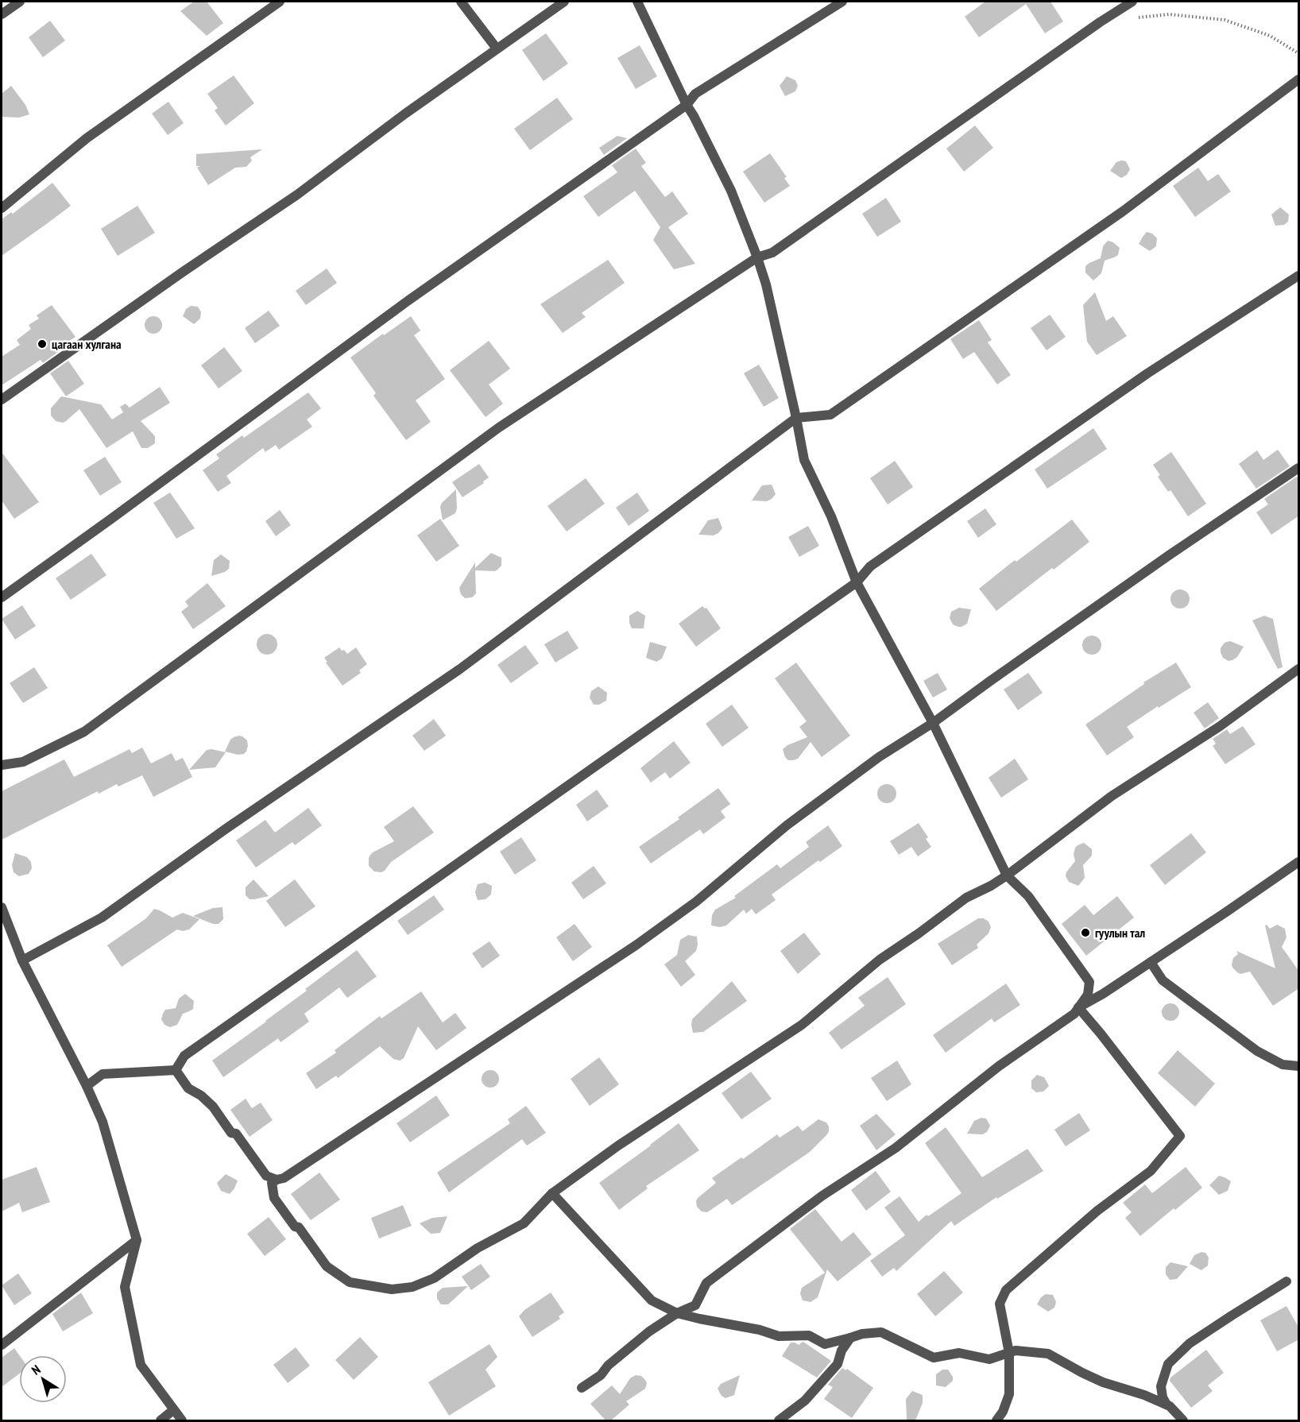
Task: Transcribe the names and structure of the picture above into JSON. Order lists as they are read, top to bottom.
{
  "places": ["цагаан хулгана", "гуулын тал"],
  "north": "top left"
}
